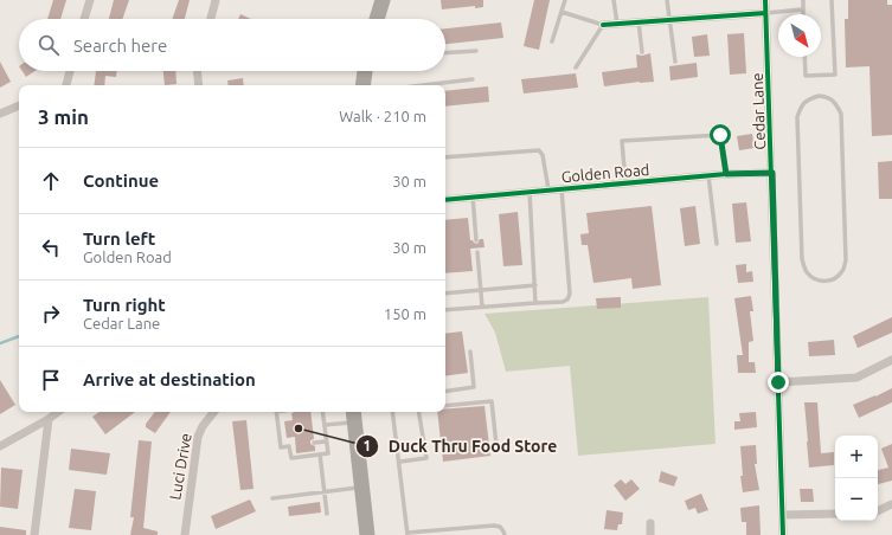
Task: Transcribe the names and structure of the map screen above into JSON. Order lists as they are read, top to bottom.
{
  "streets": {
    "street": ["Cedar Lane", "Golden Road", "Luci Drive"]
  },
  "crossings": [
    ["Cedar Lane", "Golden Road"]
  ],
  "places": ["Duck Thru Food Store"],
  "north": "bottom right",
  "page": {
    "search": "Search here",
    "heading": ["3 min", "Walk · 210 m"],
    "list": [
      ["Continue", "30 m"],
      ["Turn left", "Golden Road", "30 m"],
      ["Turn right", "Cedar Lane", "150 m"],
      "Arrive at destination"
    ],
    "map_buttons": ["+", "−"]
  }
}
